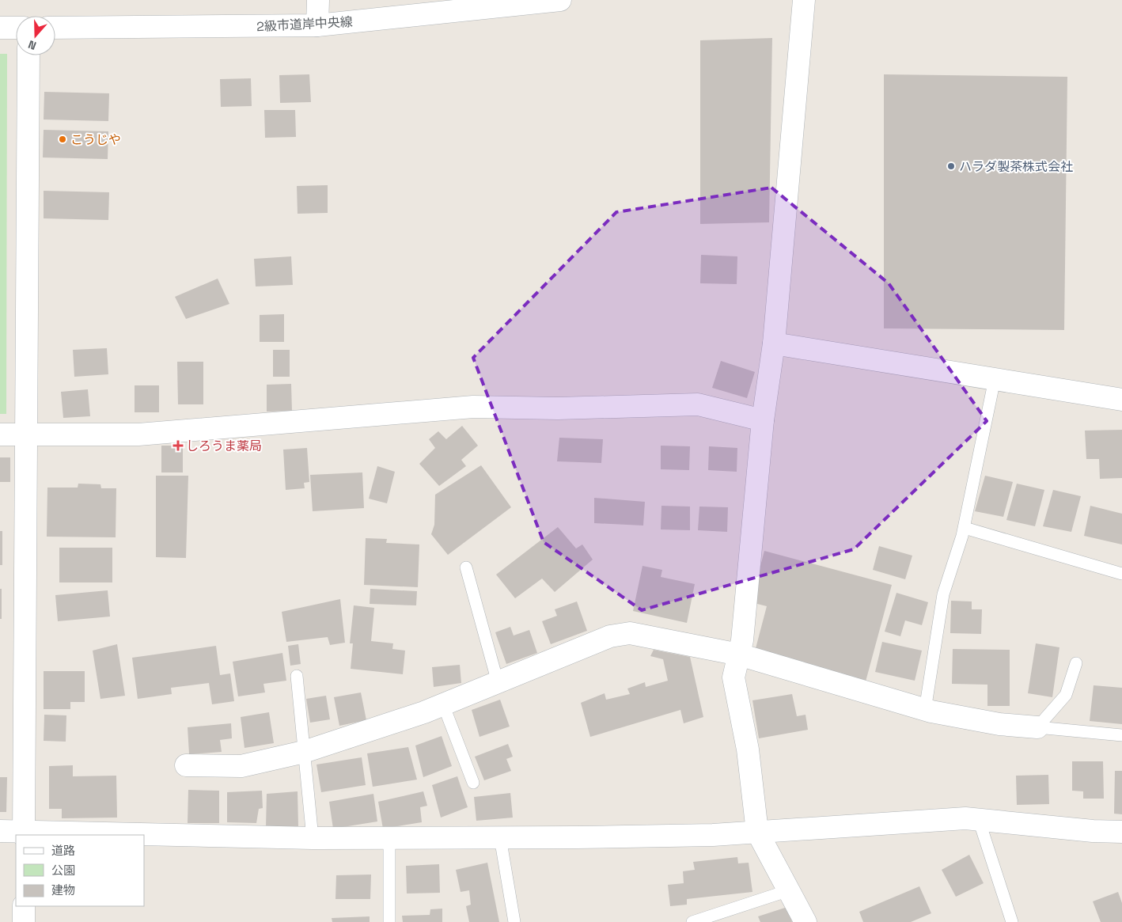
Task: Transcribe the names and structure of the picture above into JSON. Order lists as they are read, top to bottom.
{
  "streets": {
    "street": ["2級市道岸中央線"]
  },
  "places": {
    "other": ["こうじや", "ハラダ製茶株式会社"],
    "health": ["しろうま薬局"]
  },
  "legend": ["道路", "公園", "建物"],
  "north": "bottom"
}
